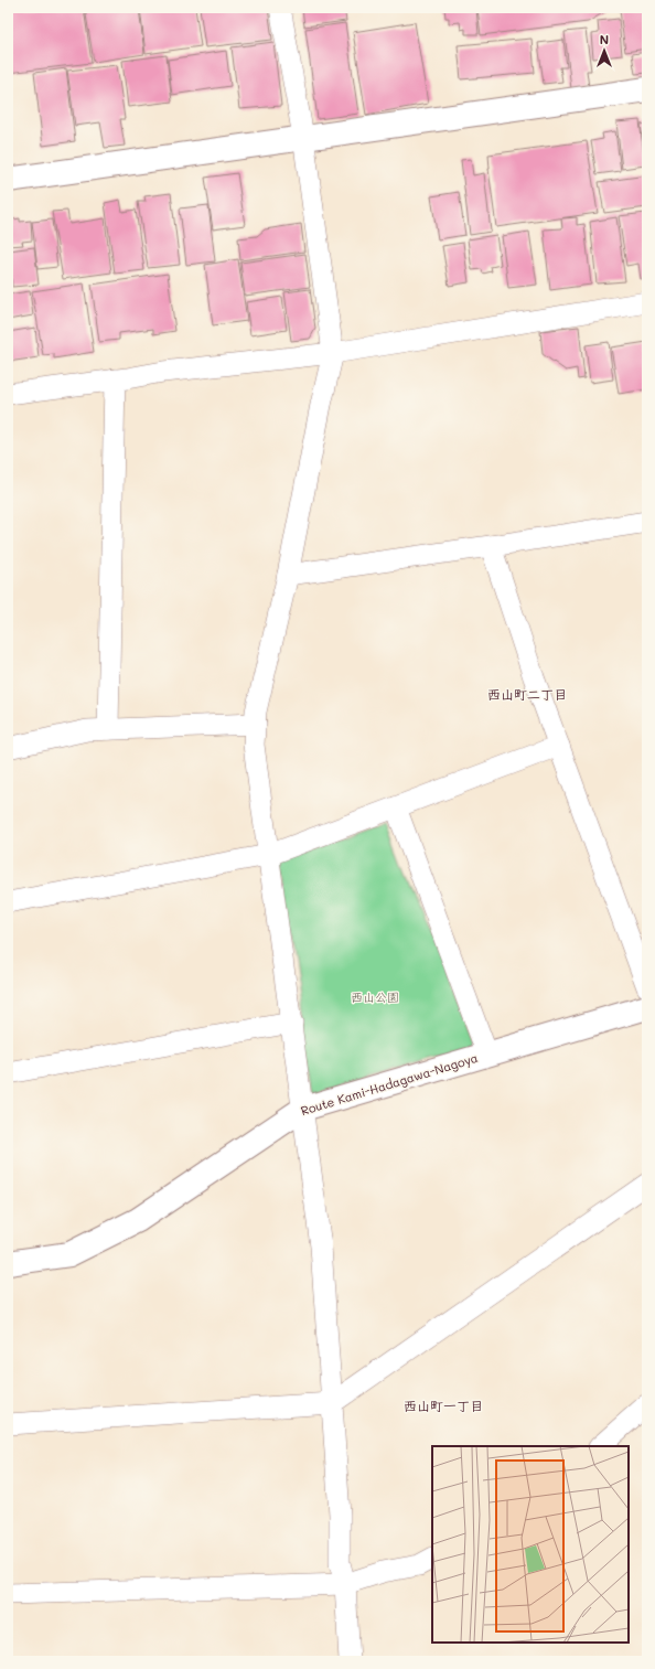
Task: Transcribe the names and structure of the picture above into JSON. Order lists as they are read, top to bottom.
{
  "streets": {
    "main road": ["Route Kami-Hadagawa-Nagoya"]
  },
  "districts": ["西山町二丁目", "西山町一丁目"],
  "parks": ["西山公園"],
  "north": "top"
}
